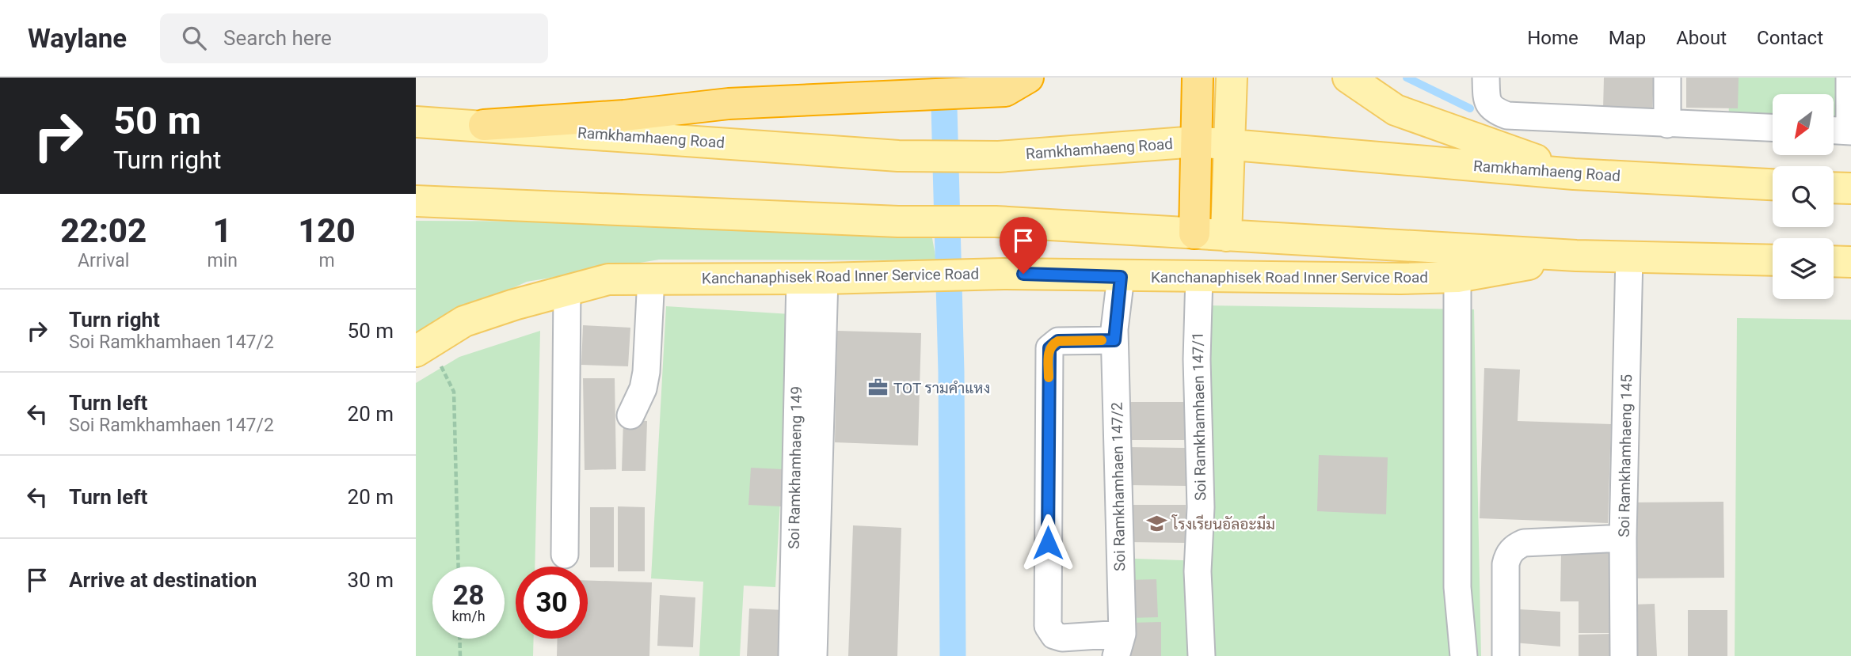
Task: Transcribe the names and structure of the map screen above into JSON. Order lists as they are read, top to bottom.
{
  "streets": {
    "main road": ["Ramkhamhaeng Road", "Kanchanaphisek Road Inner Service Road"],
    "street": [
      "Soi Ramkhamhaen 147/1",
      "Soi Ramkhamhaeng 145",
      "Soi Ramkhamhaeng 149",
      "Soi Ramkhamhaen 147/2"
    ]
  },
  "crossings": [
    ["Kanchanaphisek Road Inner Service Road", "Soi Ramkhamhaen 147/1"],
    ["Kanchanaphisek Road Inner Service Road", "Soi Ramkhamhaeng 149"],
    ["Kanchanaphisek Road Inner Service Road", "Soi Ramkhamhaen 147/2"]
  ],
  "places": {
    "office": ["TOT รามคำแหง"],
    "school or university": ["โรงเรียนอัลอะมีม"]
  },
  "north": "bottom left",
  "page": {
    "header": "Waylane",
    "search": "Search here",
    "nav": [
      "Home",
      "Map",
      "About",
      "Contact"
    ],
    "turn": ["50 m", "Turn right"],
    "eta": [
      "22:02",
      "Arrival",
      "1",
      "min",
      "120",
      "m"
    ],
    "list": [
      {
        "name": "Turn right",
        "note": "Soi Ramkhamhaen 147/2",
        "value": "50 m"
      },
      {
        "name": "Turn left",
        "note": "Soi Ramkhamhaen 147/2",
        "value": "20 m"
      },
      {
        "name": "Turn left",
        "value": "20 m"
      },
      {
        "name": "Arrive at destination",
        "value": "30 m"
      }
    ],
    "speed": "28 km/h",
    "limit": "30"
  }
}
